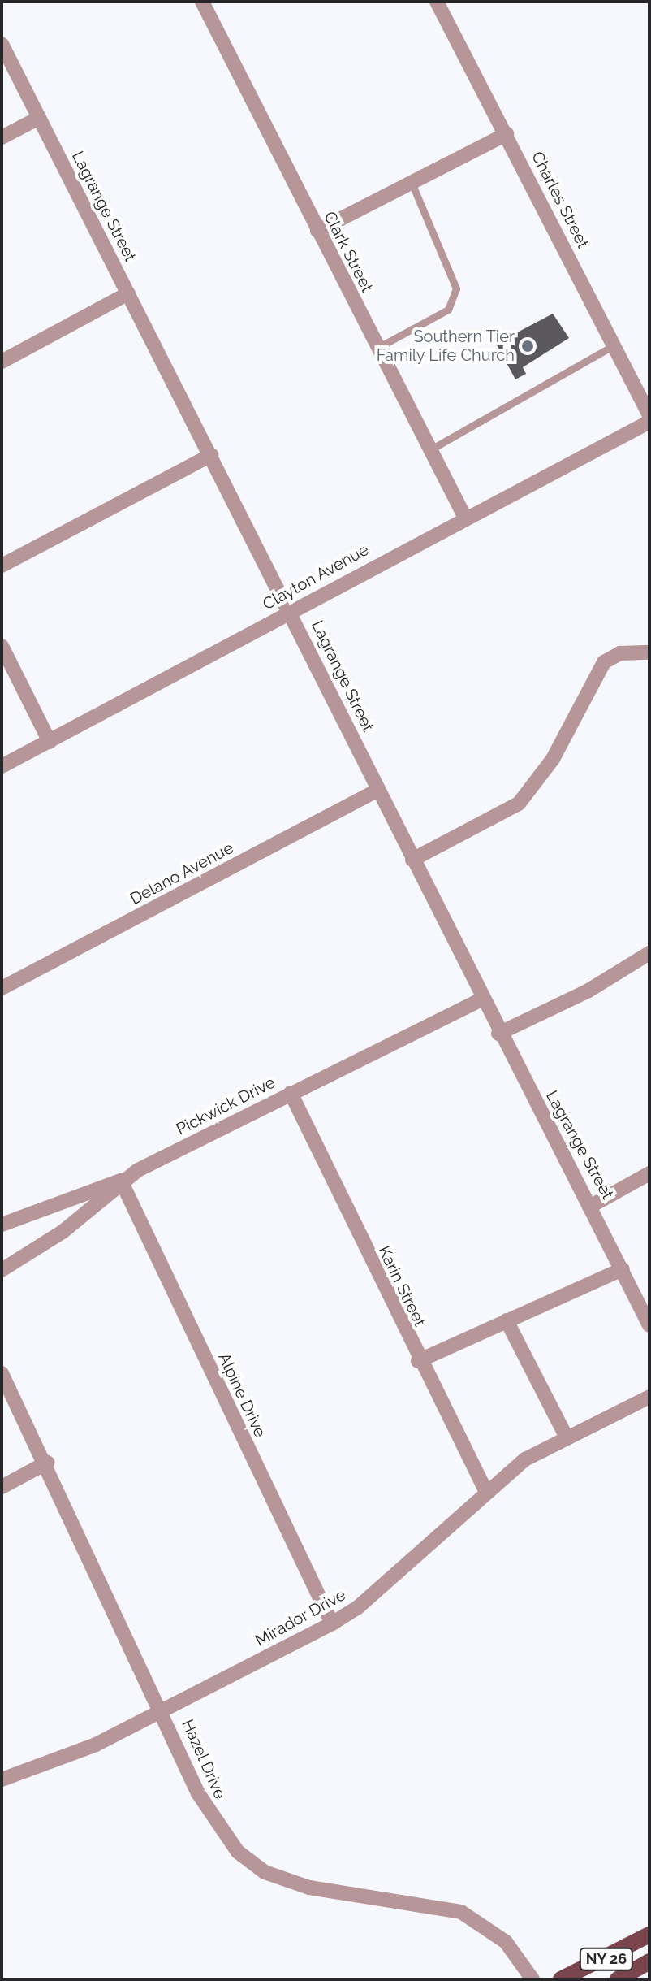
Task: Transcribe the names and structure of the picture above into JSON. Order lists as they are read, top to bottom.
{
  "streets": {
    "main road": ["NY 26"],
    "street": [
      "Charles Street",
      "Lagrange Street",
      "Clark Street",
      "Clayton Avenue",
      "Delano Avenue",
      "Pickwick Drive",
      "Karin Street",
      "Alpine Drive",
      "Mirador Drive",
      "Hazel Drive"
    ]
  },
  "crossings": [
    ["Lagrange Street", "Clayton Avenue"],
    ["Lagrange Street", "Delano Avenue"],
    ["Lagrange Street", "Pickwick Drive"],
    ["Clark Street", "Clayton Avenue"],
    ["Pickwick Drive", "Karin Street"],
    ["Pickwick Drive", "Alpine Drive"],
    ["Karin Street", "Mirador Drive"],
    ["Alpine Drive", "Mirador Drive"],
    ["Mirador Drive", "Hazel Drive"]
  ],
  "places": ["Southern Tier Family Life Church"]
}
